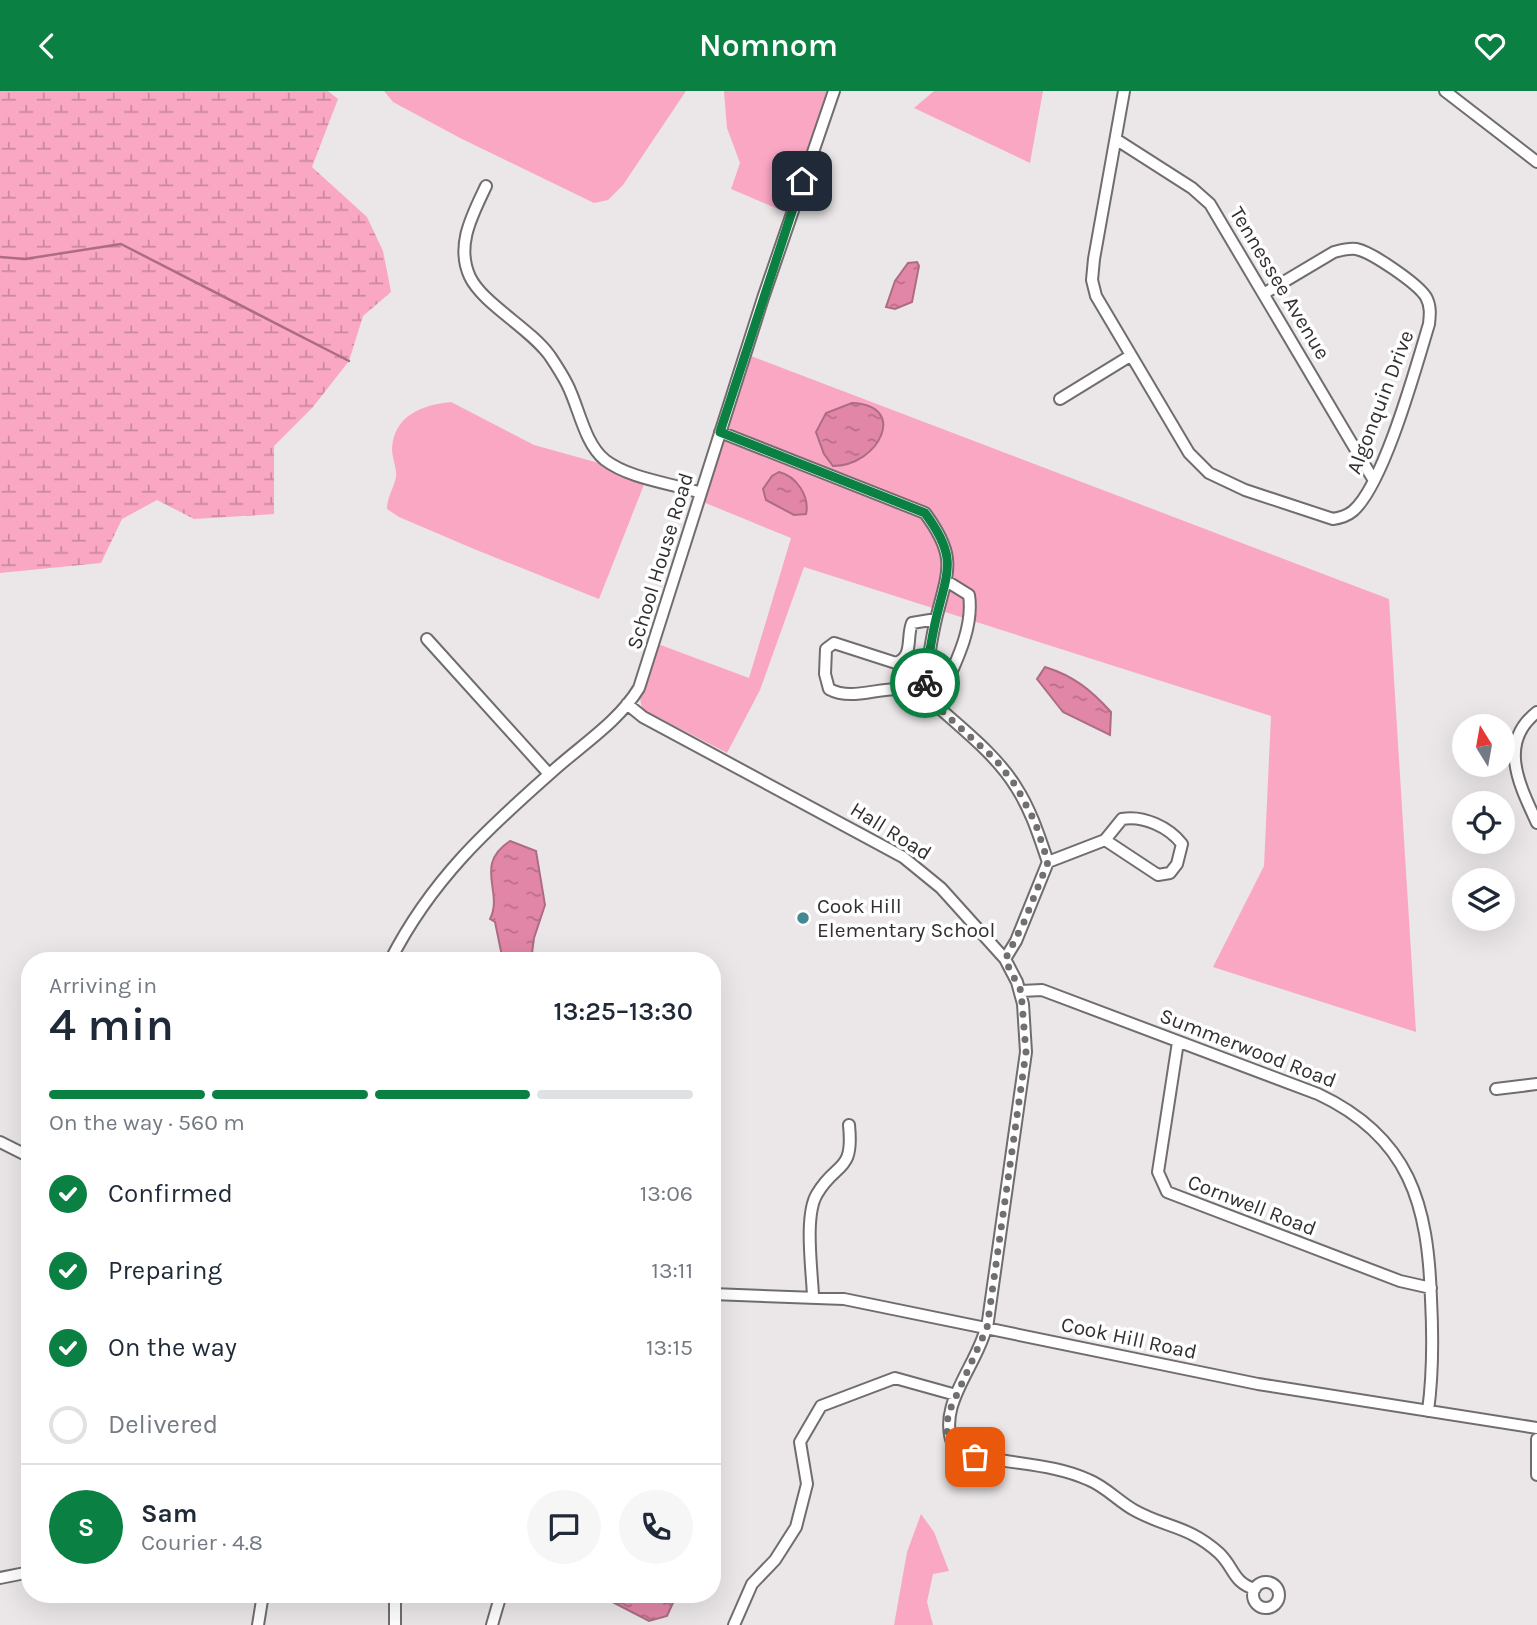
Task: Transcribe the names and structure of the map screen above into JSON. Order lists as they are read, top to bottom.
{
  "streets": {
    "street": [
      "Tennessee Avenue",
      "Algonquin Drive",
      "School House Road",
      "Hall Road",
      "Summerwood Road",
      "Cornwell Road",
      "Cook Hill Road"
    ]
  },
  "crossings": [
    ["Tennessee Avenue", "Algonquin Drive"],
    ["School House Road", "Hall Road"],
    ["Hall Road", "Summerwood Road"],
    ["Hall Road", "Cook Hill Road"],
    ["Summerwood Road", "Cornwell Road"],
    ["Summerwood Road", "Cook Hill Road"]
  ],
  "places": ["Cook Hill Elementary School"],
  "north": "top",
  "page": {
    "header": "Nomnom",
    "heading": ["4 min", "Arriving in", "13:25–13:30"],
    "panel": ["Sam", "Courier · 4.8"],
    "bar": "On the way · 560 m",
    "list": [
      ["Confirmed", "13:06"],
      ["Preparing", "13:11"],
      ["On the way", "13:15"],
      "Delivered"
    ],
    "round": "S"
  }
}
